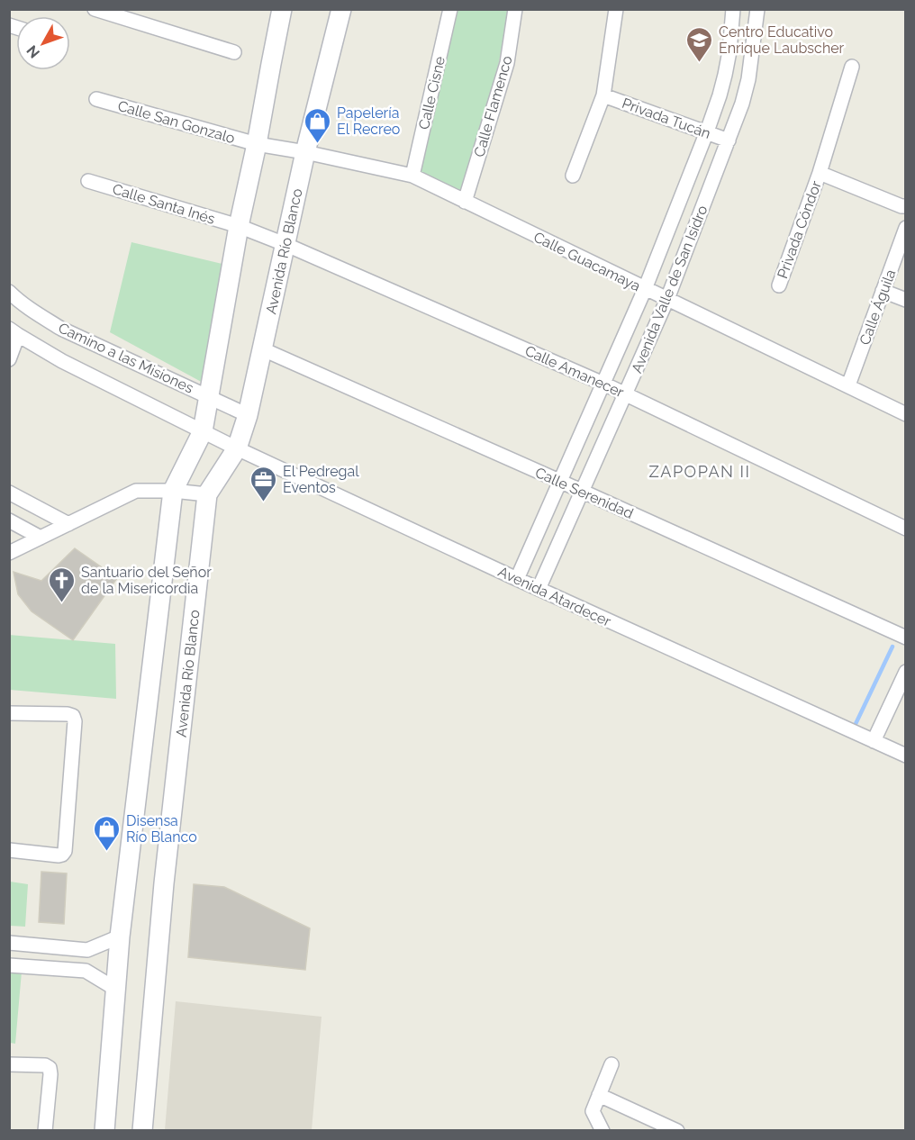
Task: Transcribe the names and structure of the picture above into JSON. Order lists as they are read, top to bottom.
{
  "streets": {
    "street": [
      "Calle Cisne",
      "Calle Flamenco",
      "Privada Tucán",
      "Calle San Gonzalo",
      "Calle Santa Inés",
      "Privada Cóndor",
      "Avenida Río Blanco",
      "Calle Guacamaya",
      "Avenida Valle de San Isidro",
      "Calle Águila",
      "Camino a las Misiones",
      "Calle Amanecer",
      "Calle Serenidad",
      "Avenida Atardecer"
    ]
  },
  "crossings": [
    ["Calle Cisne", "Calle Guacamaya"],
    ["Calle Flamenco", "Calle Guacamaya"],
    ["Privada Tucán", "Avenida Valle de San Isidro"],
    ["Calle San Gonzalo", "Calle Guacamaya"],
    ["Calle Santa Inés", "Calle Amanecer"],
    ["Avenida Río Blanco", "Calle Guacamaya"],
    ["Avenida Río Blanco", "Camino a las Misiones"],
    ["Avenida Río Blanco", "Calle Amanecer"],
    ["Avenida Río Blanco", "Calle Serenidad"],
    ["Avenida Río Blanco", "Avenida Atardecer"],
    ["Calle Guacamaya", "Avenida Valle de San Isidro"],
    ["Calle Guacamaya", "Calle Águila"],
    ["Avenida Valle de San Isidro", "Calle Amanecer"],
    ["Avenida Valle de San Isidro", "Calle Serenidad"],
    ["Avenida Valle de San Isidro", "Avenida Atardecer"],
    ["Camino a las Misiones", "Avenida Atardecer"]
  ],
  "districts": ["ZAPOPAN II"],
  "places": {
    "school or university": ["Centro Educativo Enrique Laubscher"],
    "shop": ["Papelería El Recreo", "Disensa Río Blanco"],
    "office": ["El Pedregal Eventos"],
    "church": ["Santuario del Señor de la Misericordia"]
  },
  "north": "bottom left"
}
